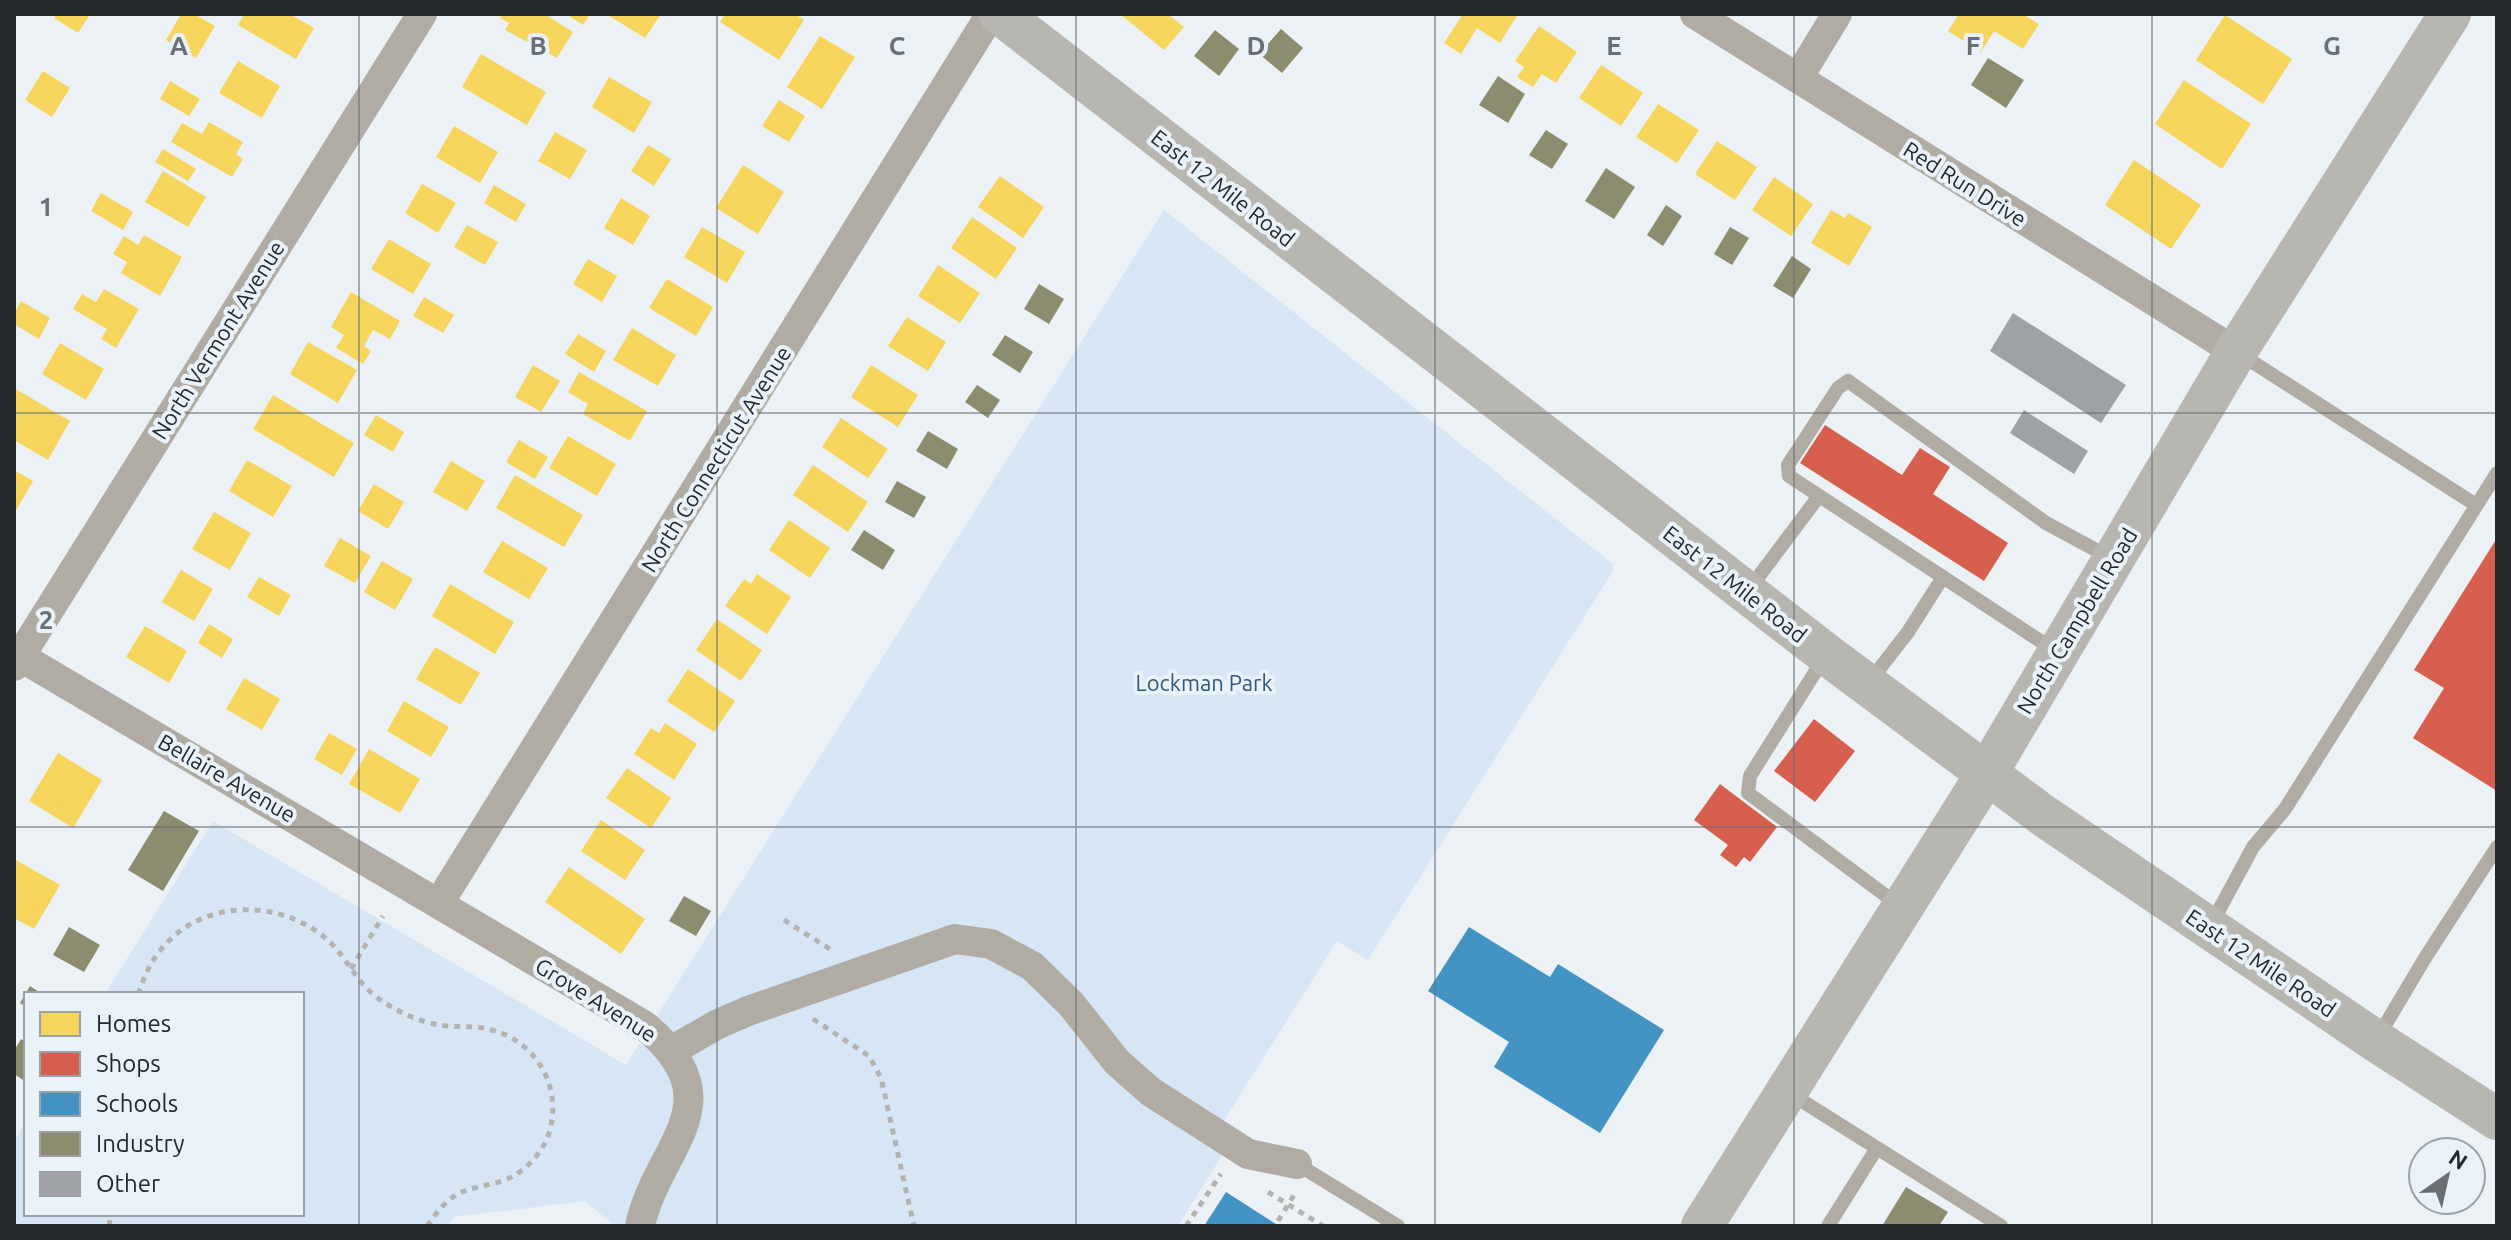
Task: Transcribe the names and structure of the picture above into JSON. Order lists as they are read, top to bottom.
{
  "streets": {
    "main road": ["East 12 Mile Road", "North Campbell Road"],
    "street": [
      "Red Run Drive",
      "North Vermont Avenue",
      "North Connecticut Avenue",
      "Bellaire Avenue",
      "Grove Avenue"
    ]
  },
  "crossings": [
    ["Red Run Drive", "North Campbell Road"],
    ["East 12 Mile Road", "North Campbell Road"],
    ["North Vermont Avenue", "Bellaire Avenue"],
    ["North Connecticut Avenue", "Bellaire Avenue"],
    ["North Connecticut Avenue", "Grove Avenue"],
    ["Bellaire Avenue", "Grove Avenue"]
  ],
  "parks": ["Lockman Park"],
  "legend": [
    "Homes",
    "Shops",
    "Schools",
    "Industry",
    "Other"
  ],
  "north": "top right",
  "grid": {
    "columns": [
      "A",
      "B",
      "C",
      "D",
      "E",
      "F",
      "G"
    ],
    "rows": ["1", "2"]
  }
}
